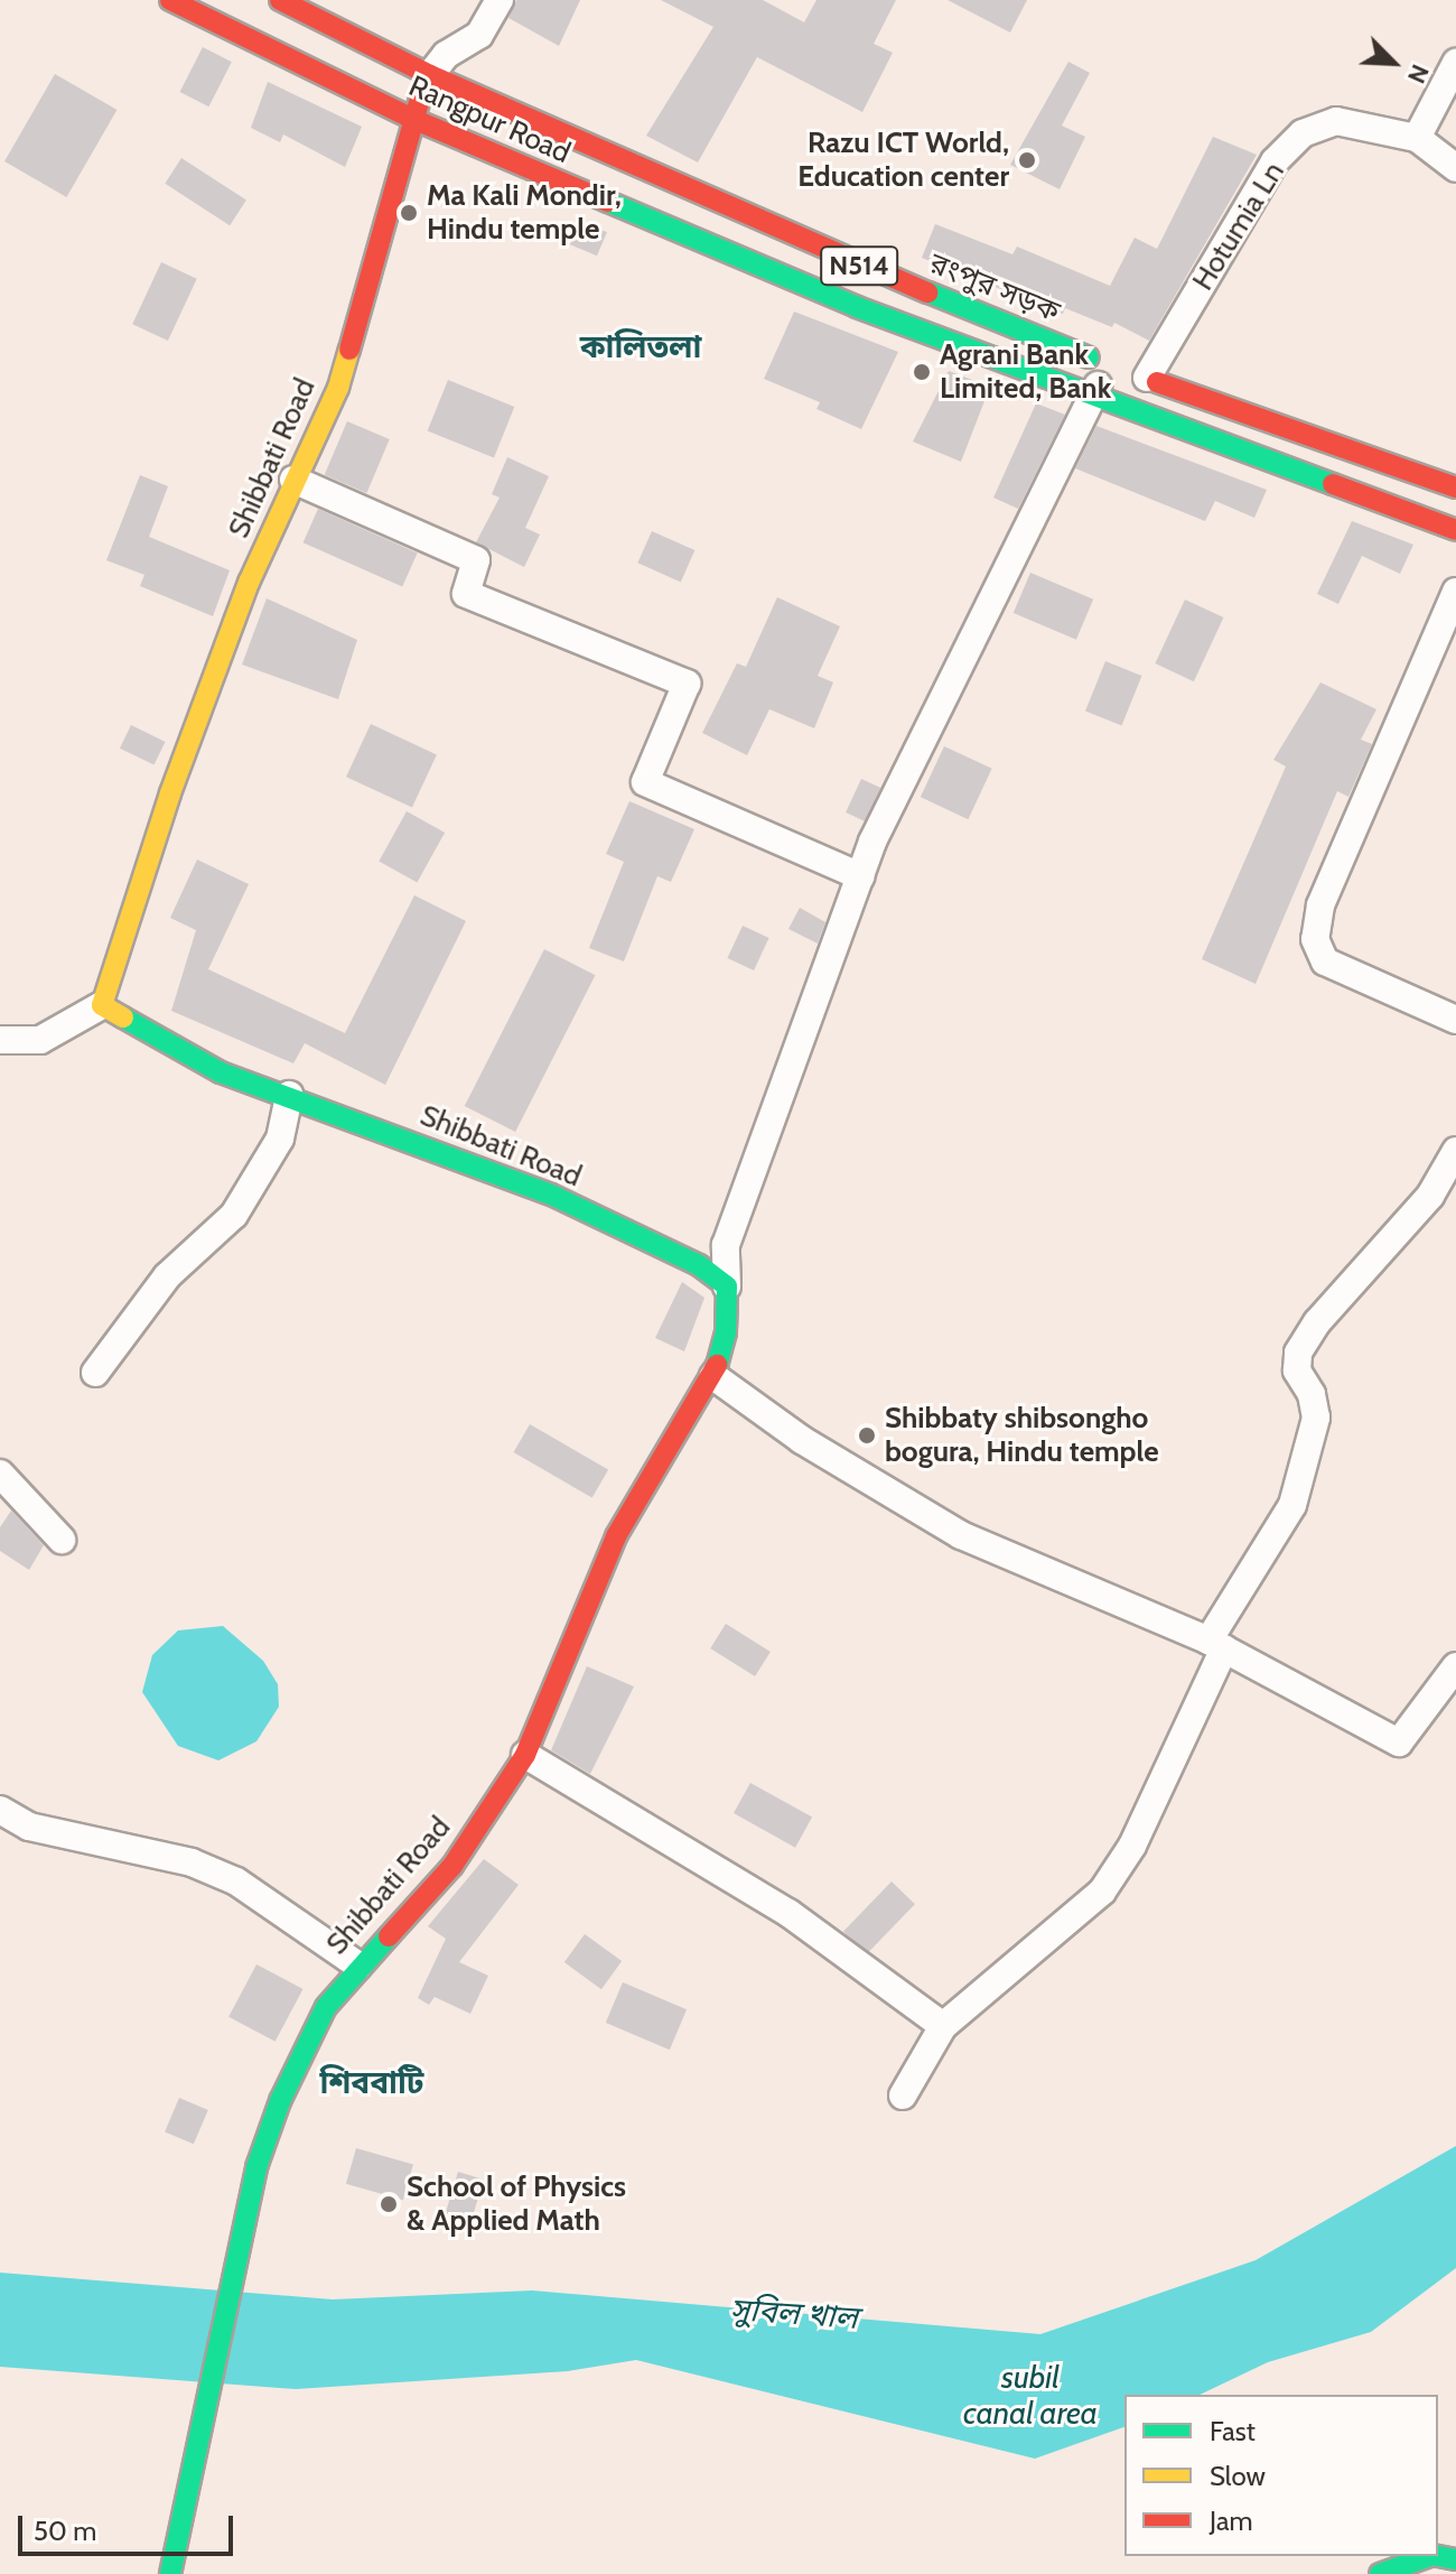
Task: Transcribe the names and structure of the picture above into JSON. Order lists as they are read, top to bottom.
{
  "streets": {
    "main road": [
      "Rangpur Road",
      "N514",
      "রংপুর সড়ক",
      "Shibbati Road"
    ],
    "street": ["Hotumia Ln"]
  },
  "crossings": [
    ["Rangpur Road", "N514"],
    ["Rangpur Road", "Shibbati Road"],
    ["Hotumia Ln", "রংপুর সড়ক"],
    ["রংপুর সড়ক", "Shibbati Road"]
  ],
  "districts": ["কালিতলা", "শিববাটি"],
  "water": ["সুবিল খাল", "subil canal area"],
  "places": [
    "Razu ICT World, Education center",
    "Ma Kali Mondir, Hindu temple",
    "Agrani Bank Limited, Bank",
    "Shibbaty shibsongho bogura, Hindu temple",
    "School of Physics & Applied Math"
  ],
  "legend": ["Fast", "Slow", "Jam"],
  "scale_bar": "50 m",
  "north": "bottom right"
}
